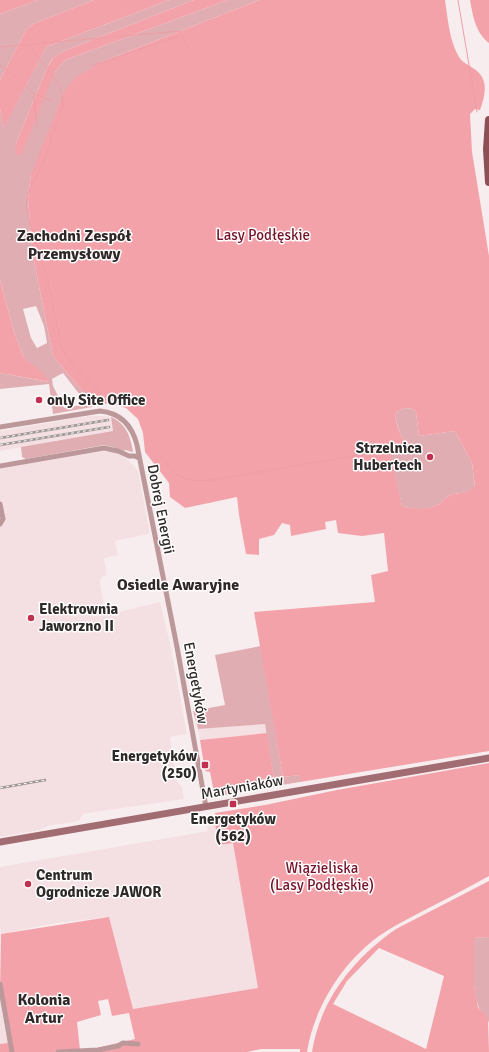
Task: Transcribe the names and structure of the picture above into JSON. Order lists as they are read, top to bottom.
{
  "streets": {
    "main road": ["Martyniaków"],
    "street": ["Dobrej Energii", "Energetyków"]
  },
  "crossings": [
    ["Dobrej Energii", "Energetyków"],
    ["Energetyków", "Martyniaków"]
  ],
  "districts": ["Zachodni Zespół Przemysłowy", "Osiedle Awaryjne", "Kolonia Artur"],
  "parks": ["Lasy Podłęskie", "Wiązieliska (Lasy Podłęskie)"],
  "places": {
    "other": [
      "only Site Office",
      "Strzelnica Hubertech",
      "Elektrownia Jaworzno II",
      "Centrum Ogrodnicze JAWOR"
    ],
    "transit": ["Energetyków (250)", "Energetyków (562)"]
  }
}
